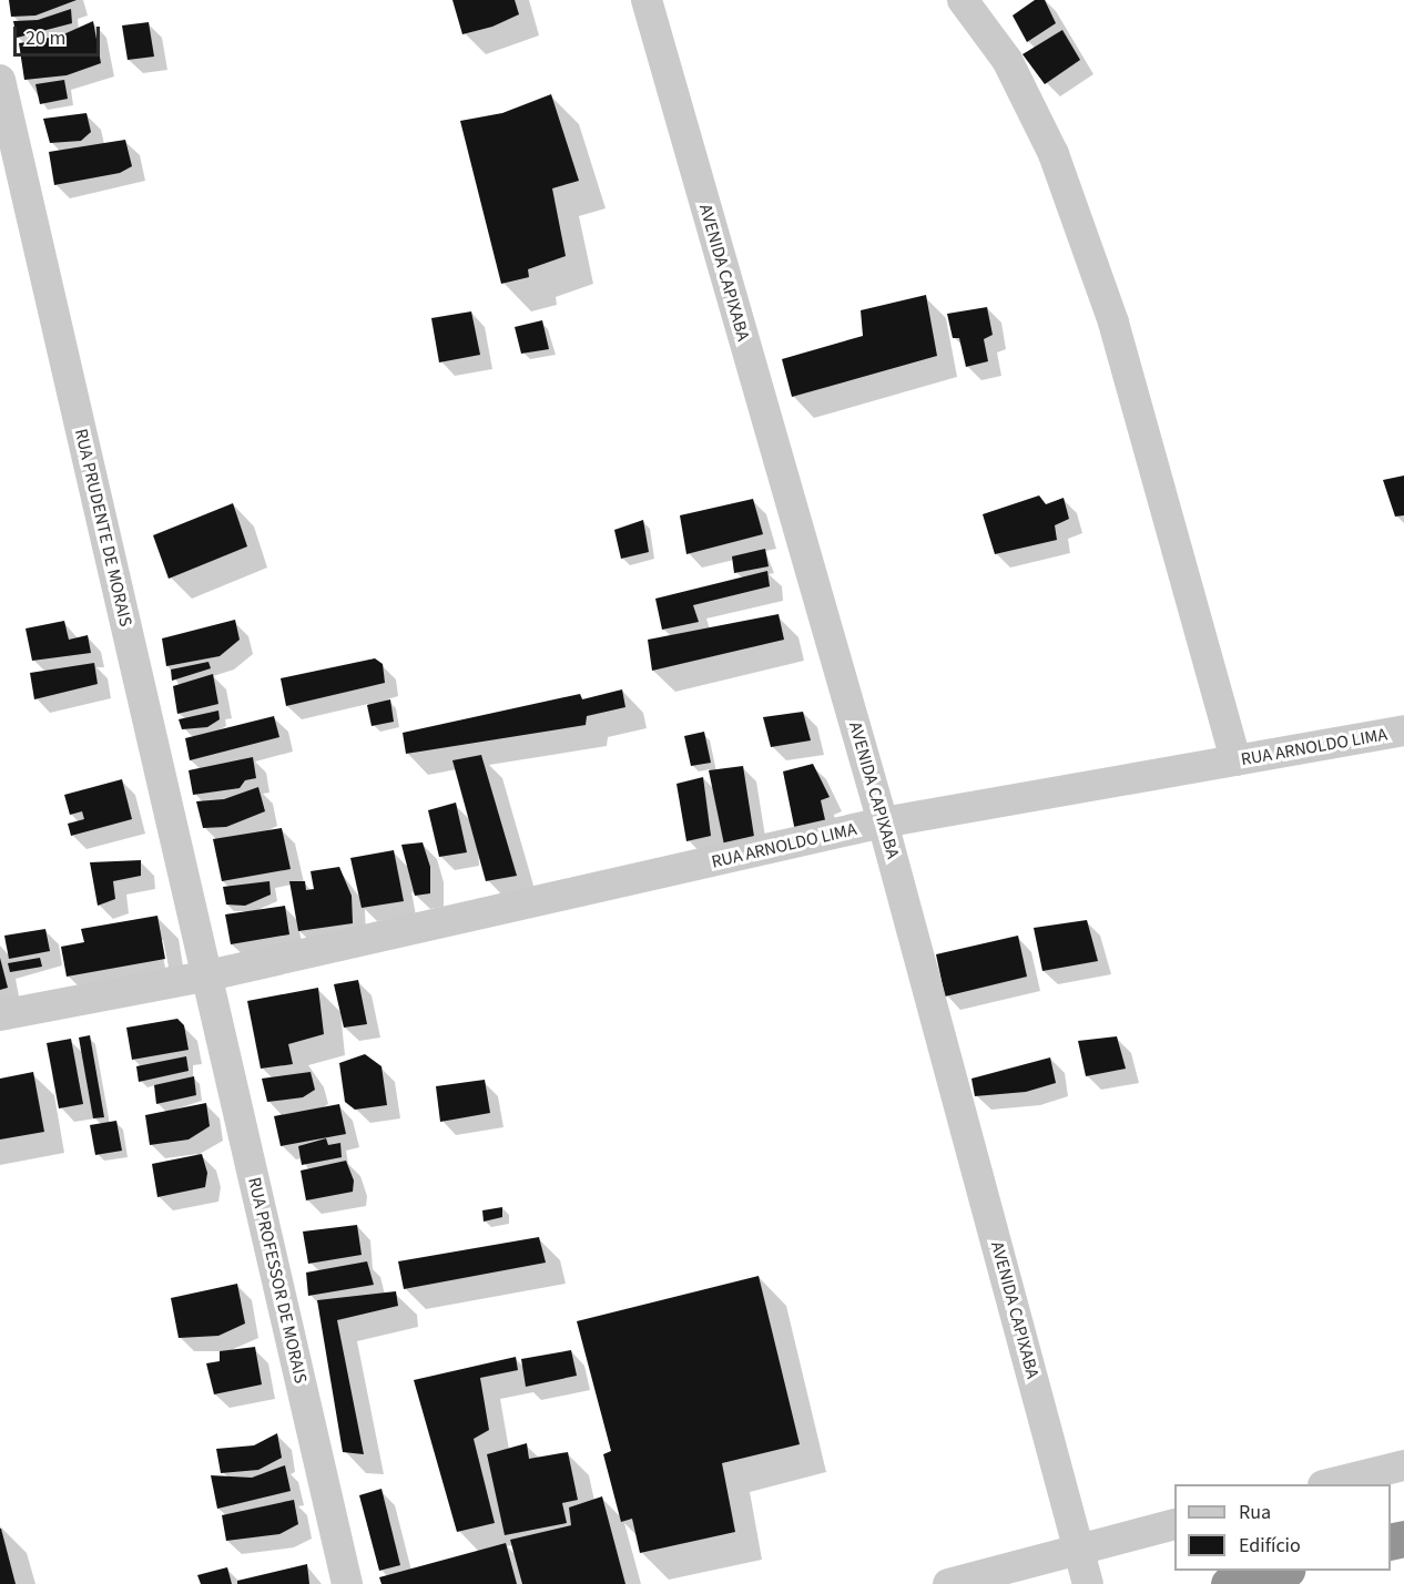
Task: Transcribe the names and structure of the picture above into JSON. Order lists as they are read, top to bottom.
{
  "streets": {
    "street": [
      "AVENIDA CAPIXABA",
      "RUA PRUDENTE DE MORAIS",
      "RUA ARNOLDO LIMA",
      "RUA PROFESSOR DE MORAIS"
    ]
  },
  "crossings": [
    ["AVENIDA CAPIXABA", "RUA ARNOLDO LIMA"],
    ["RUA PRUDENTE DE MORAIS", "RUA ARNOLDO LIMA"],
    ["RUA PRUDENTE DE MORAIS", "RUA PROFESSOR DE MORAIS"],
    ["RUA ARNOLDO LIMA", "RUA PROFESSOR DE MORAIS"]
  ],
  "legend": ["Rua", "Edifício"],
  "scale_bar": "20 m"
}
